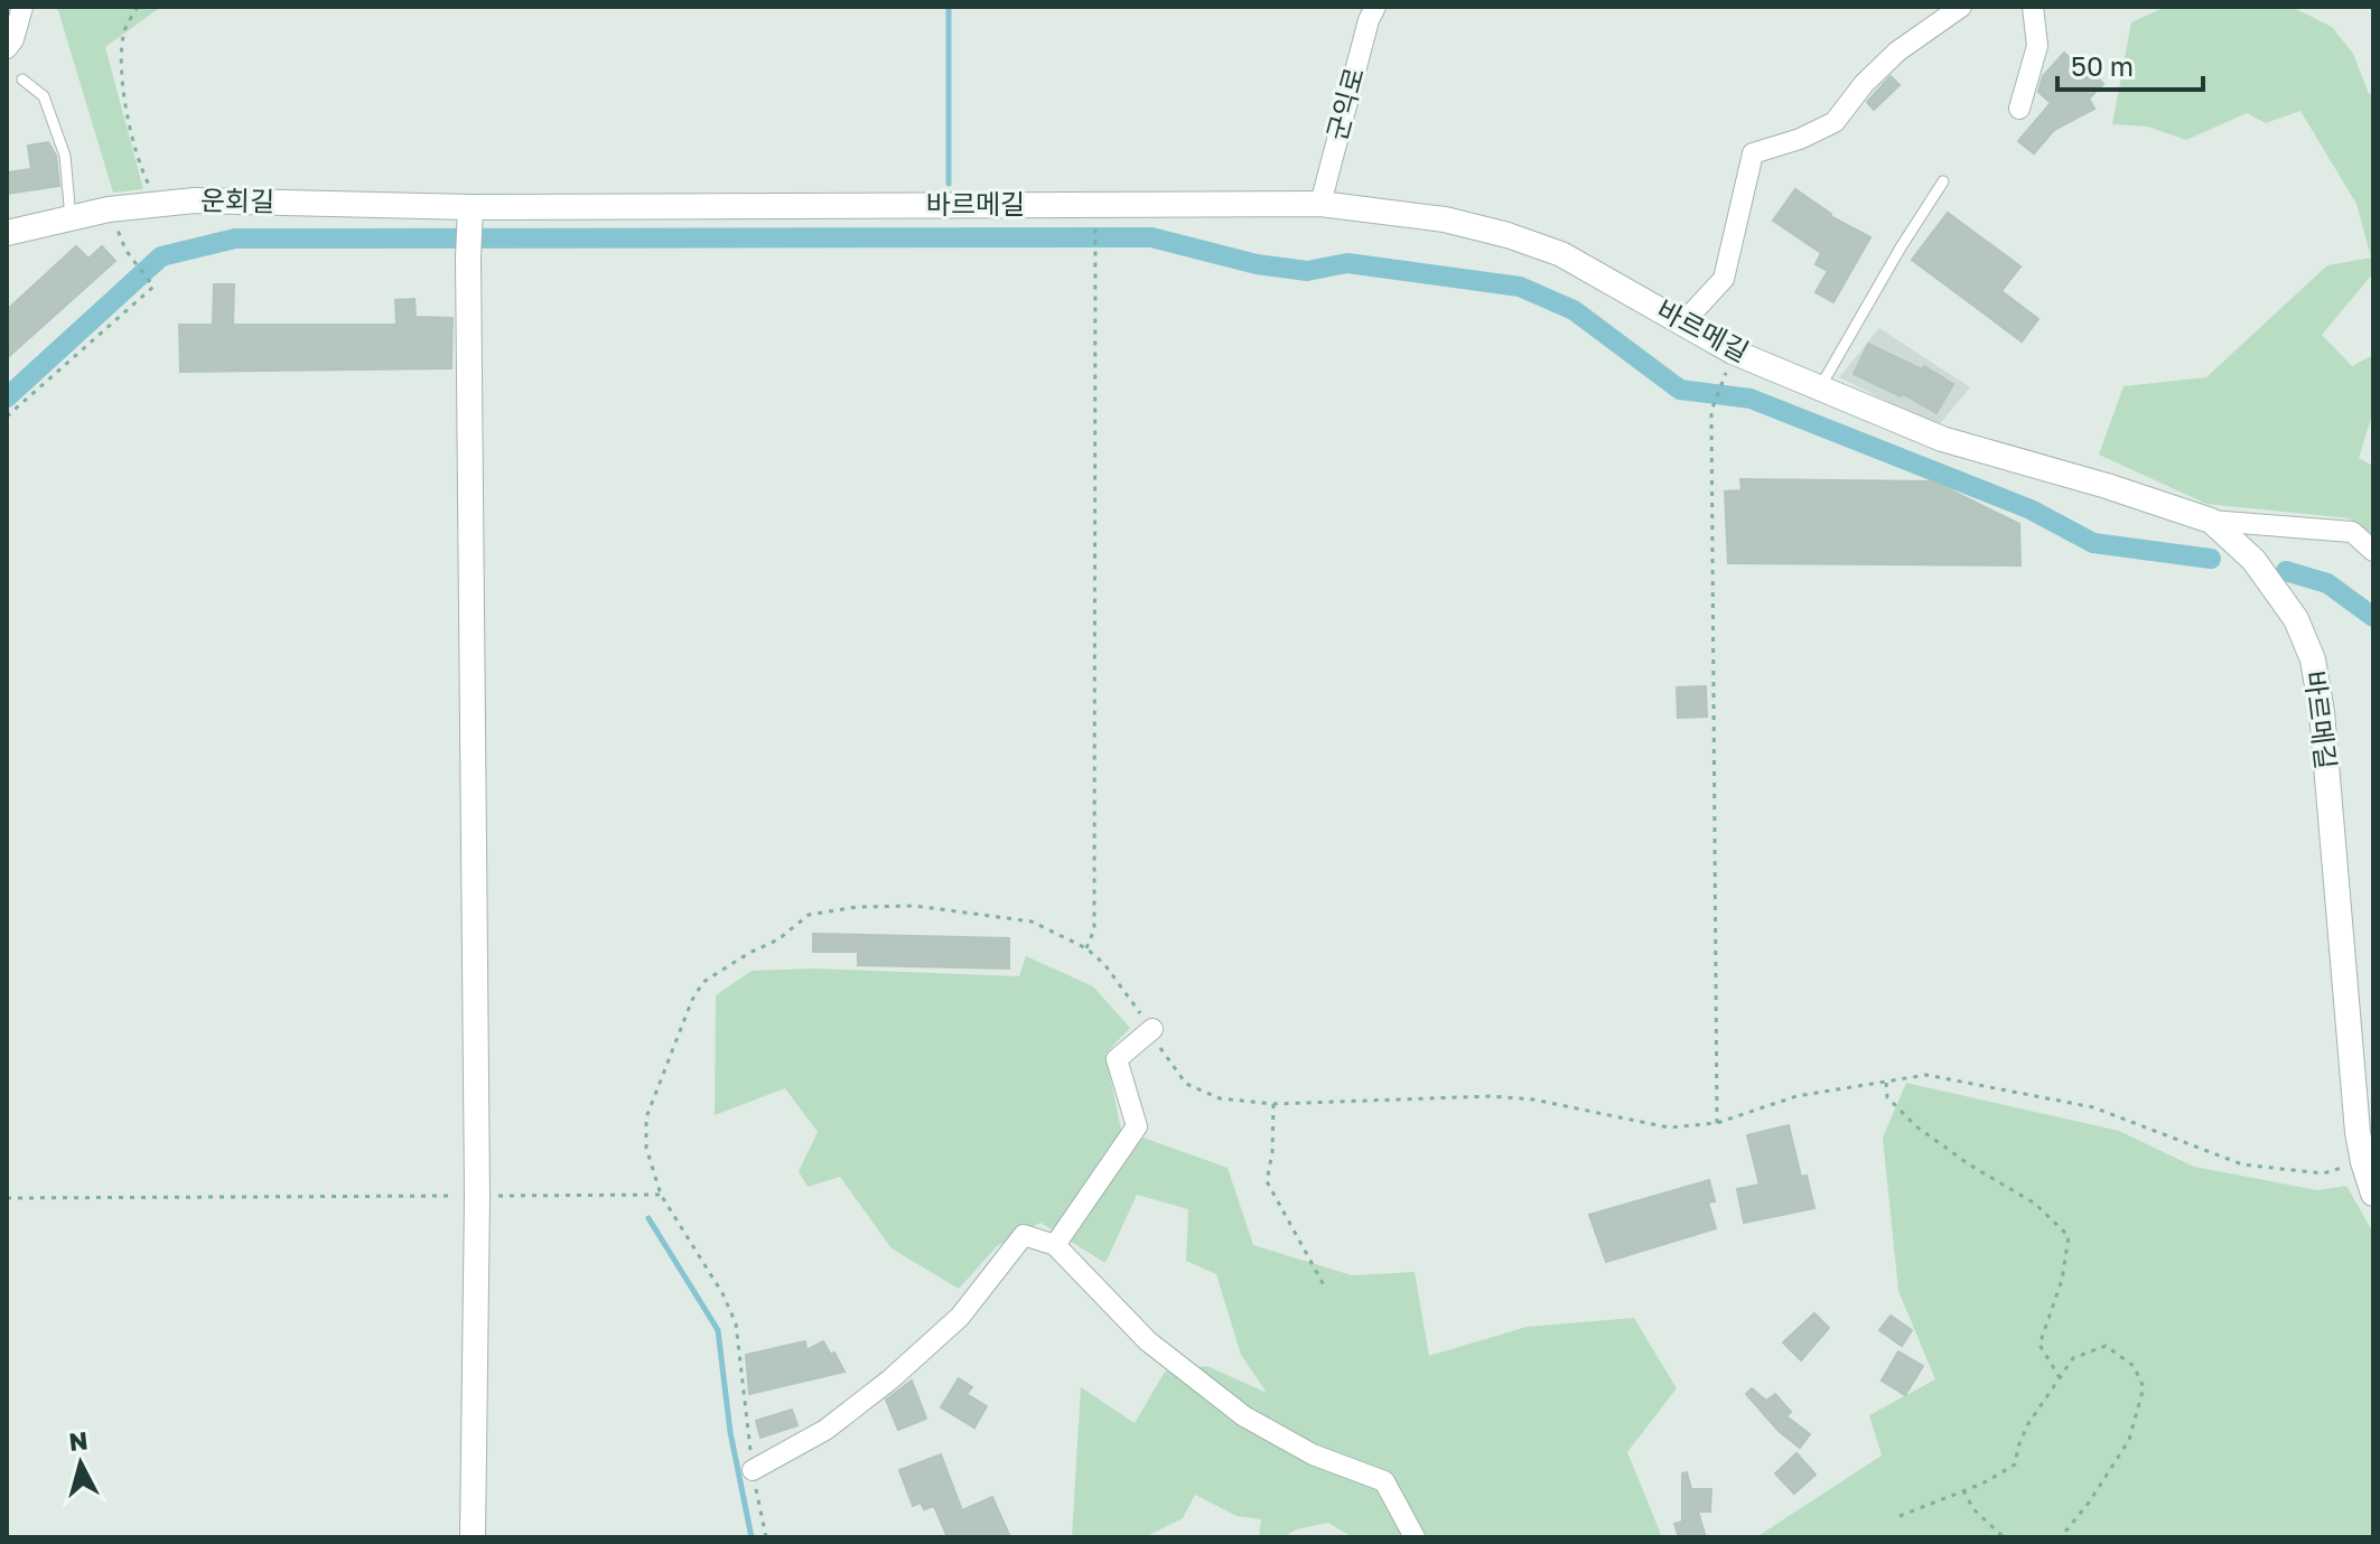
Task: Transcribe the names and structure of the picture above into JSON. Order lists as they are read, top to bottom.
{
  "streets": {
    "street": ["군익로", "운회길", "바르메길"]
  },
  "crossings": [
    ["군익로", "바르메길"],
    ["운회길", "바르메길"]
  ],
  "scale_bar": "50 m",
  "north": "top"
}
